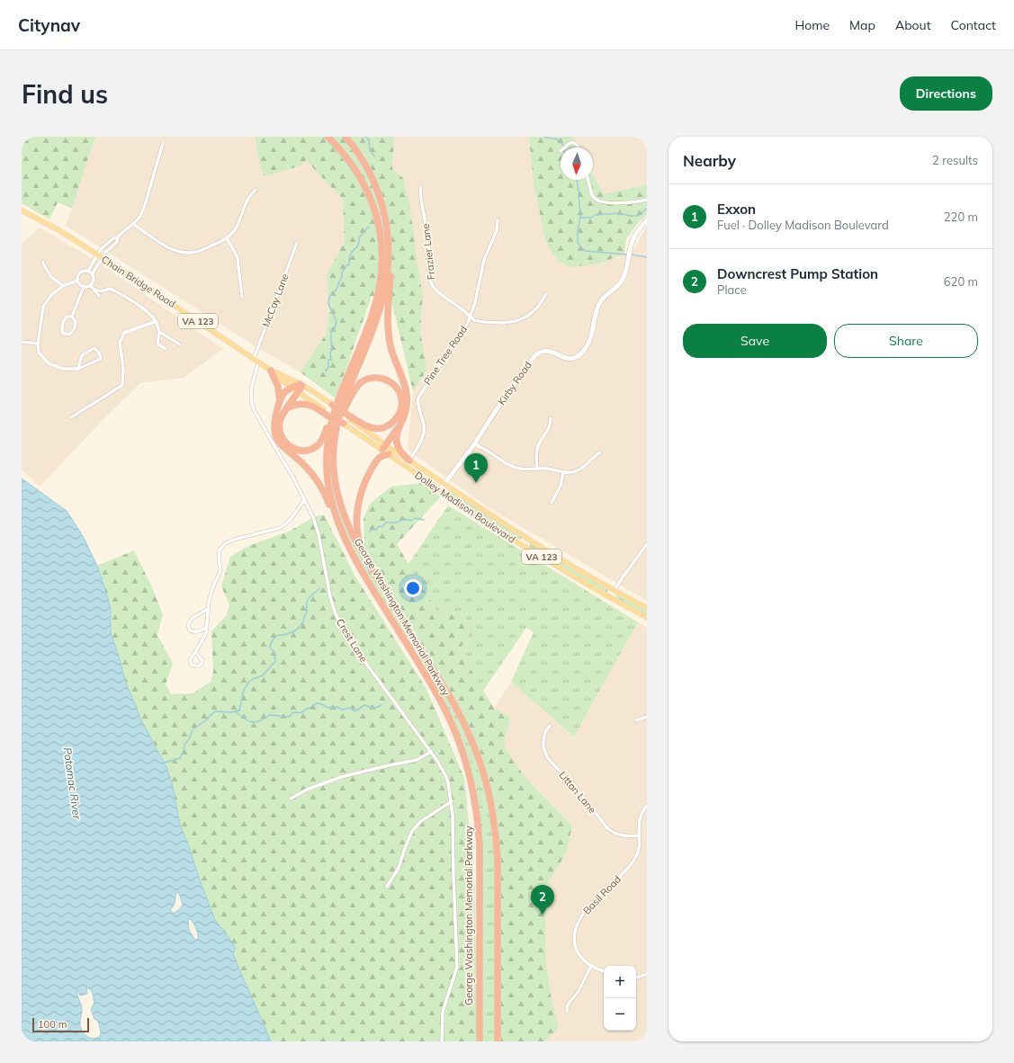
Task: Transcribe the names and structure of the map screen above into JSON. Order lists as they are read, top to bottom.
{
  "streets": {
    "highway": ["George Washington Memorial Parkway"],
    "main road": [
      "Chain Bridge Road",
      "VA 123",
      "Kirby Road",
      "Dolley Madison Boulevard"
    ],
    "street": [
      "Frazier Lane",
      "McCay Lane",
      "Pine Tree Road",
      "Crest Lane",
      "Litton Lane",
      "Basil Road"
    ]
  },
  "crossings": [
    ["Frazier Lane", "Pine Tree Road"],
    ["Chain Bridge Road", "McCay Lane"],
    ["Chain Bridge Road", "Crest Lane"],
    ["Pine Tree Road", "Dolley Madison Boulevard"],
    ["Kirby Road", "Dolley Madison Boulevard"],
    ["Dolley Madison Boulevard", "George Washington Memorial Parkway"],
    ["Litton Lane", "Basil Road"]
  ],
  "water": ["Potomac River"],
  "scale_bar": "100 m",
  "north": "bottom",
  "page": {
    "header": "Citynav",
    "nav": [
      "Home",
      "Map",
      "About",
      "Contact"
    ],
    "buttons": [
      "Directions",
      ["Save", "Share"]
    ],
    "title": "Find us",
    "heading": ["Nearby", "2 results"],
    "list": [
      {
        "mark": "1",
        "name": "Exxon",
        "note": "Fuel · Dolley Madison Boulevard",
        "value": "220 m"
      },
      {
        "mark": "2",
        "name": "Downcrest Pump Station",
        "note": "Place",
        "value": "620 m"
      }
    ],
    "pins": ["1", "2"],
    "map_buttons": ["+", "−"],
    "scale": "100 m"
  }
}
